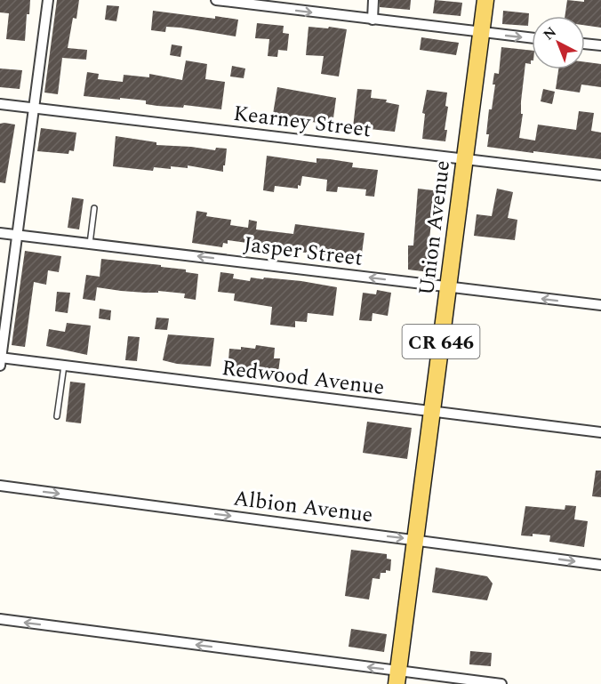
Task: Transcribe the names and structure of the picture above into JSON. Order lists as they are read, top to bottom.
{
  "streets": {
    "main road": ["Union Avenue", "CR 646"],
    "street": [
      "Kearney Street",
      "Jasper Street",
      "Redwood Avenue",
      "Albion Avenue"
    ]
  },
  "crossings": [
    ["Kearney Street", "Union Avenue"],
    ["Union Avenue", "Jasper Street"],
    ["Union Avenue", "Redwood Avenue"],
    ["Union Avenue", "Albion Avenue"]
  ],
  "one_way": ["Jasper Street", "Albion Avenue"],
  "north": "top left"
}
